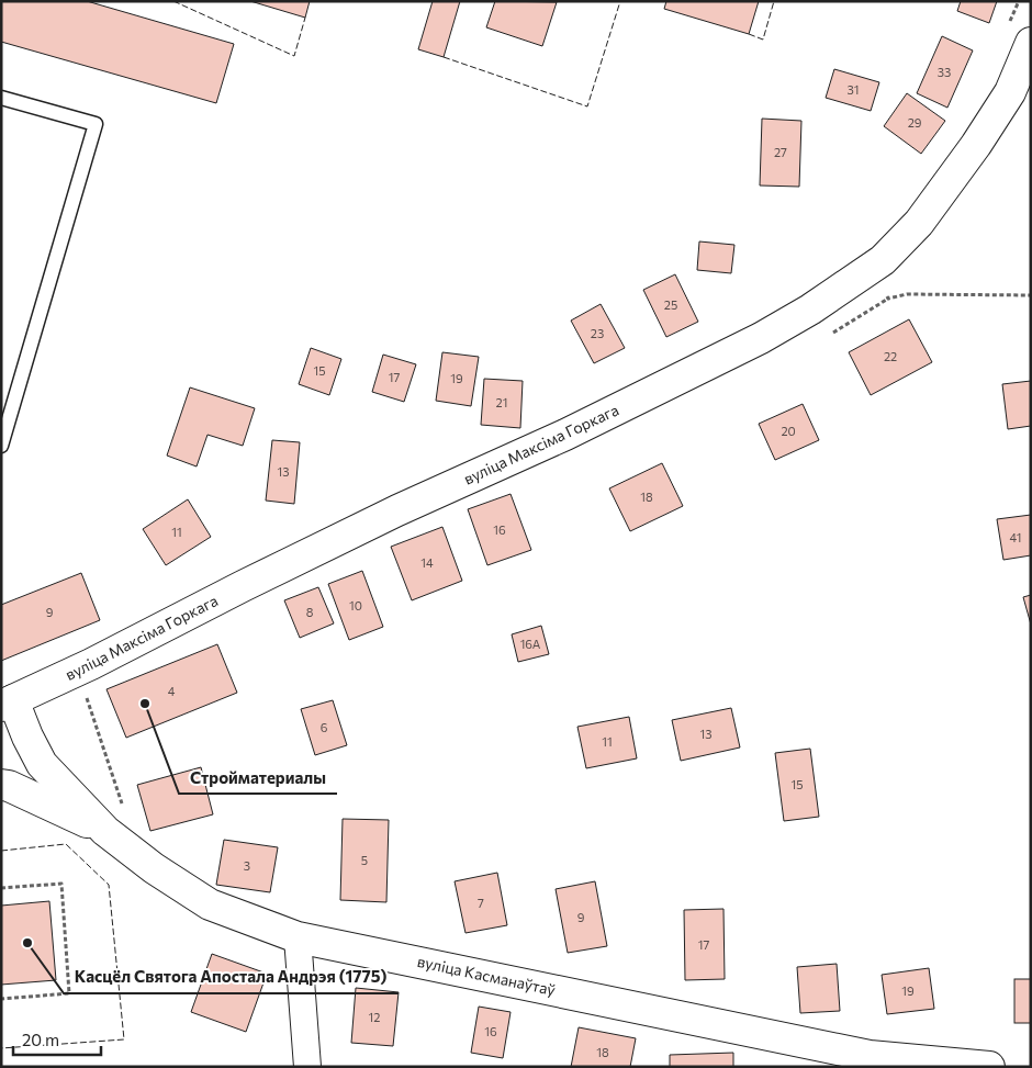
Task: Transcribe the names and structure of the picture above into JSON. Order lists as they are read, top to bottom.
{
  "streets": {
    "main road": ["вуліца Максіма Горкага", "вуліца Касманаўтаў"]
  },
  "crossings": [
    ["вуліца Максіма Горкага", "вуліца Касманаўтаў"]
  ],
  "places": ["Стройматериалы", "Касцёл Святога Апостала Андрэя (1775)"],
  "house_numbers": [
    "33",
    "31",
    "29",
    "27",
    "25",
    "23",
    "22",
    "15",
    "17",
    "19",
    "21",
    "20",
    "13",
    "18",
    "16",
    "11",
    "41",
    "14",
    "10",
    "9",
    "8",
    "16А",
    "4",
    "6",
    "13",
    "11",
    "15",
    "5",
    "3",
    "7",
    "9",
    "17",
    "19",
    "12",
    "16",
    "18"
  ],
  "scale_bar": "20 m"
}
